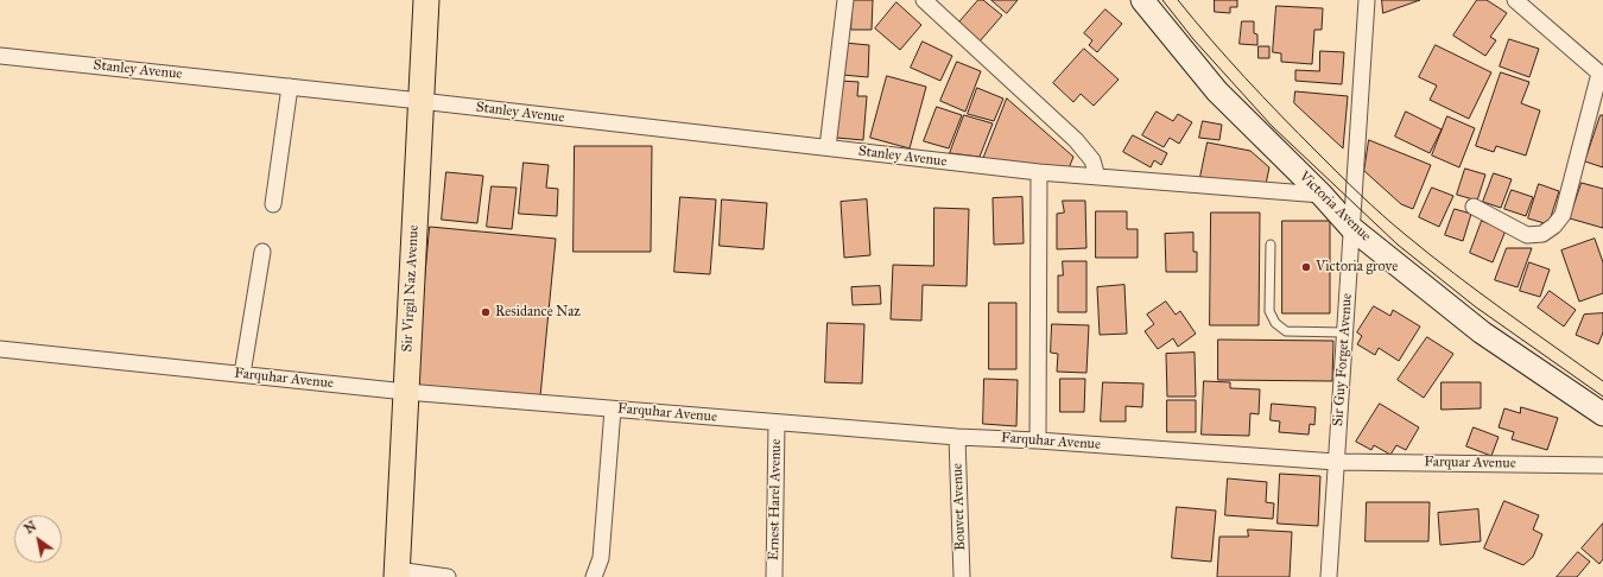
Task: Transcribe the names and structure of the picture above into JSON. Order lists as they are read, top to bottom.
{
  "streets": {
    "main road": ["Victoria Avenue", "Sir Virgil Naz Avenue"],
    "street": [
      "Stanley Avenue",
      "Sir Guy Forget Avenue",
      "Farquhar Avenue",
      "Farquar Avenue",
      "Ernest Harel Avenue",
      "Bouvet Avenue"
    ]
  },
  "crossings": [
    ["Stanley Avenue", "Victoria Avenue"],
    ["Stanley Avenue", "Sir Virgil Naz Avenue"],
    ["Victoria Avenue", "Sir Guy Forget Avenue"],
    ["Sir Virgil Naz Avenue", "Farquhar Avenue"],
    ["Sir Guy Forget Avenue", "Farquhar Avenue"],
    ["Sir Guy Forget Avenue", "Farquar Avenue"],
    ["Farquhar Avenue", "Farquar Avenue"],
    ["Farquhar Avenue", "Ernest Harel Avenue"],
    ["Farquhar Avenue", "Bouvet Avenue"]
  ],
  "places": ["Victoria grove", "Residance Naz"],
  "north": "top left"
}
